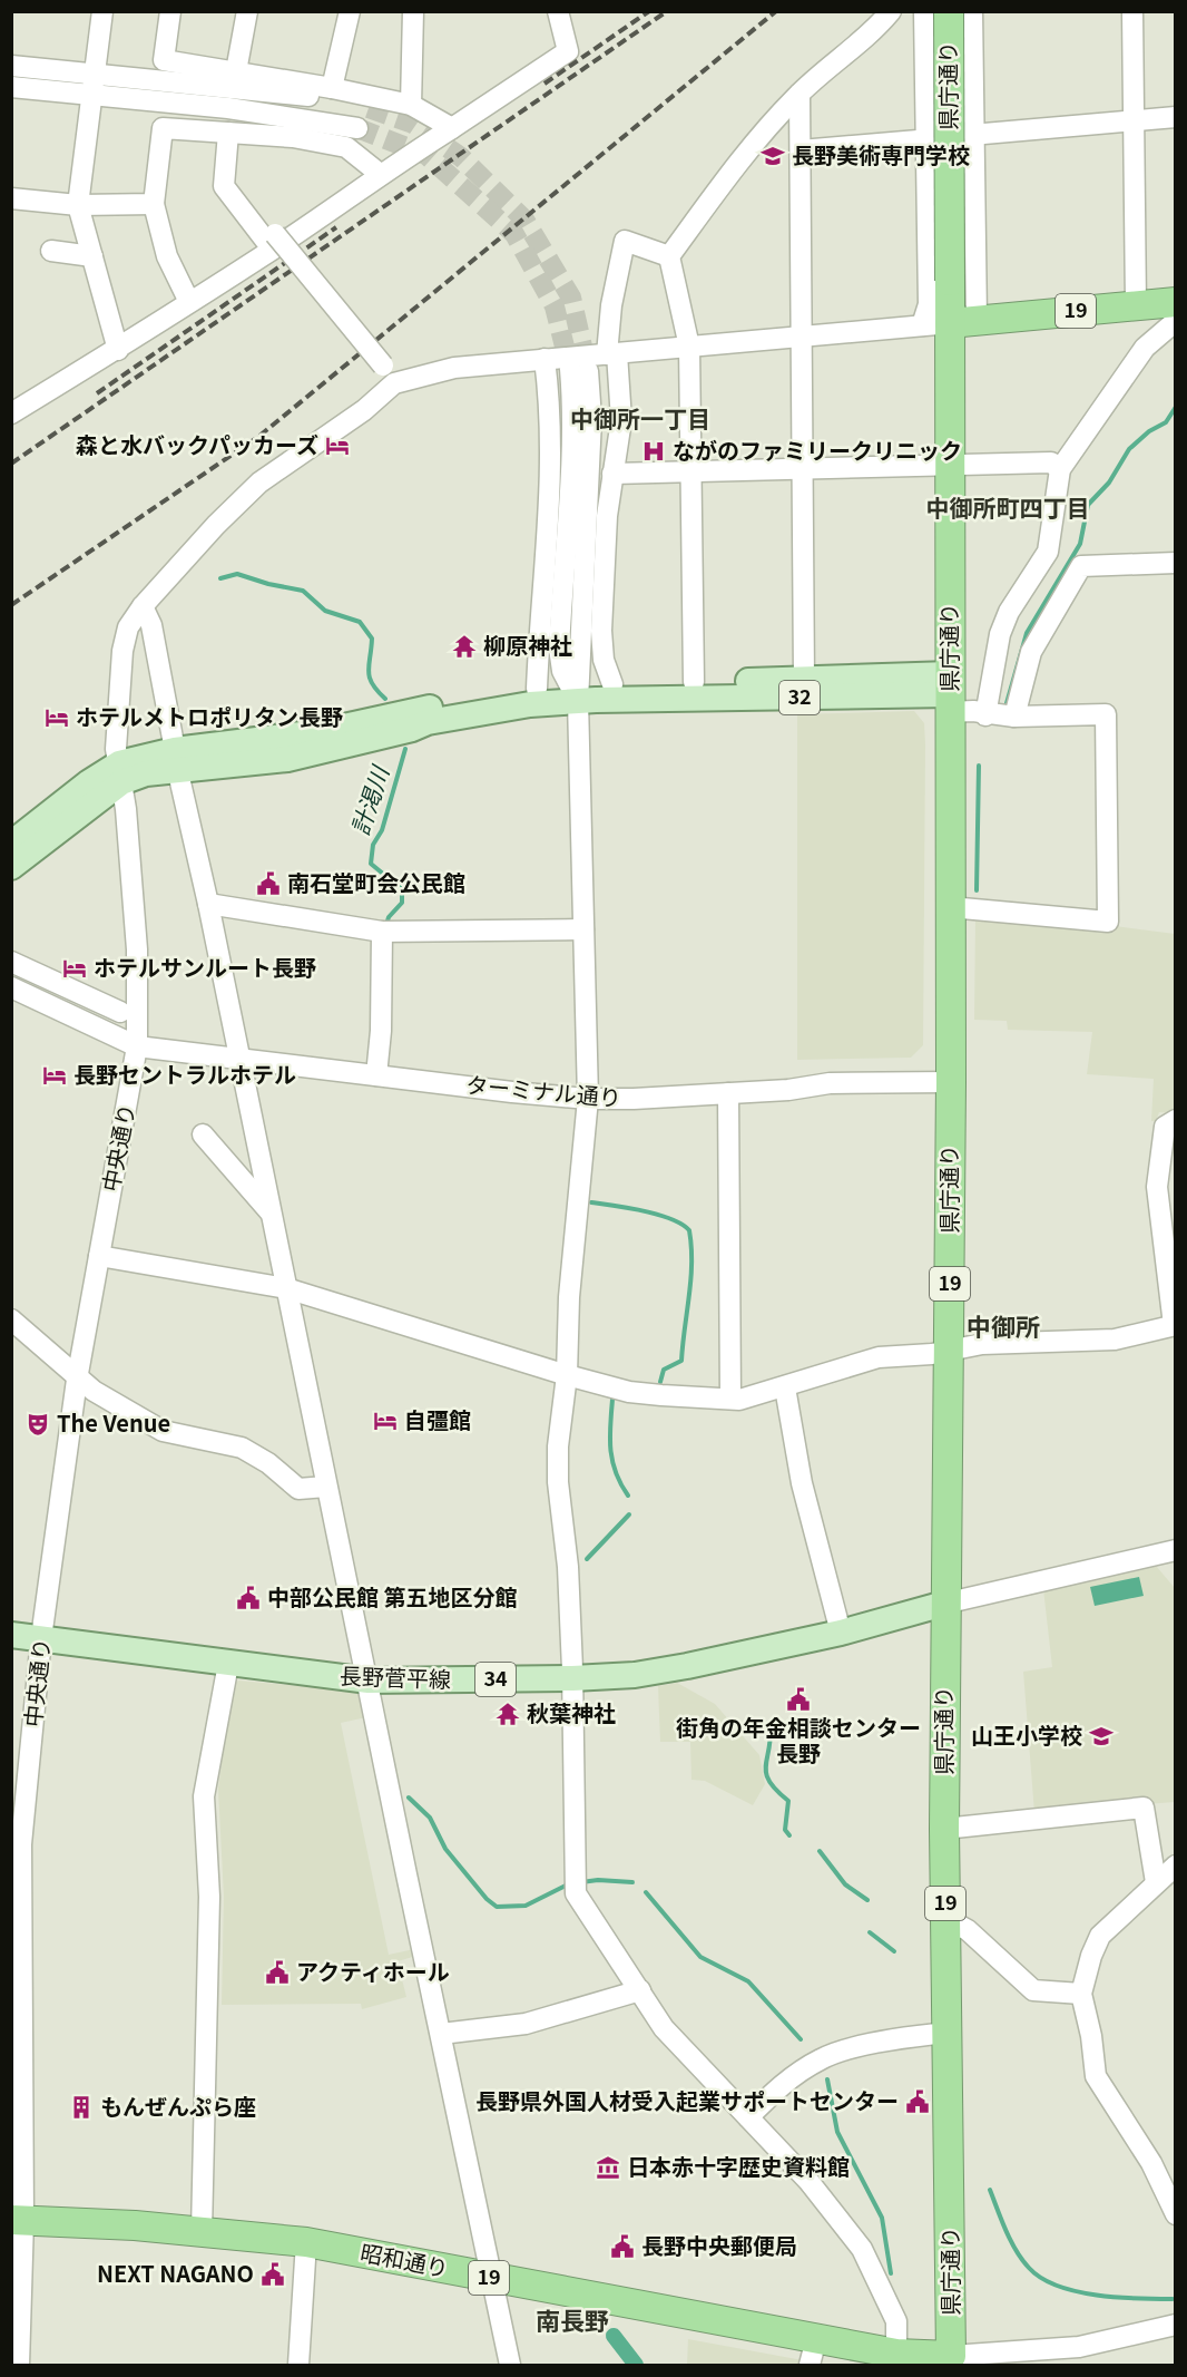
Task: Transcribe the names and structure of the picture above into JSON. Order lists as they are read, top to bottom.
{
  "streets": {
    "highway": ["県庁通り", "19", "昭和通り"],
    "main road": ["32", "長野菅平線", "34"],
    "street": ["ターミナル通り", "中央通り"]
  },
  "crossings": [
    ["県庁通り", "19"],
    ["県庁通り", "32"],
    ["県庁通り", "ターミナル通り"],
    ["県庁通り", "中央通り"],
    ["県庁通り", "長野菅平線"],
    ["県庁通り", "昭和通り"],
    ["19", "中央通り"],
    ["32", "中央通り"],
    ["ターミナル通り", "中央通り"],
    ["中央通り", "長野菅平線"],
    ["中央通り", "34"],
    ["中央通り", "昭和通り"],
    ["長野菅平線", "34"]
  ],
  "districts": [
    "中御所一丁目",
    "中御所町四丁目",
    "中御所",
    "南長野"
  ],
  "water": ["計渇川"],
  "places": {
    "school or university": ["長野美術専門学校", "山王小学校"],
    "hotel": [
      "森と水バックパッカーズ",
      "ホテルメトロポリタン長野",
      "ホテルサンルート長野",
      "長野セントラルホテル",
      "自彊館"
    ],
    "hospital": ["ながのファミリークリニック"],
    "temple": ["柳原神社", "秋葉神社"],
    "public building": [
      "南石堂町会公民館",
      "中部公民館 第五地区分館",
      "街角の年金相談センター 長野",
      "アクティホール",
      "長野県外国人材受入起業サポートセンター",
      "長野中央郵便局",
      "NEXT NAGANO"
    ],
    "theatre": ["The Venue"],
    "building": ["もんぜんぷら座"],
    "museum": ["日本赤十字歴史資料館"]
  }
}
